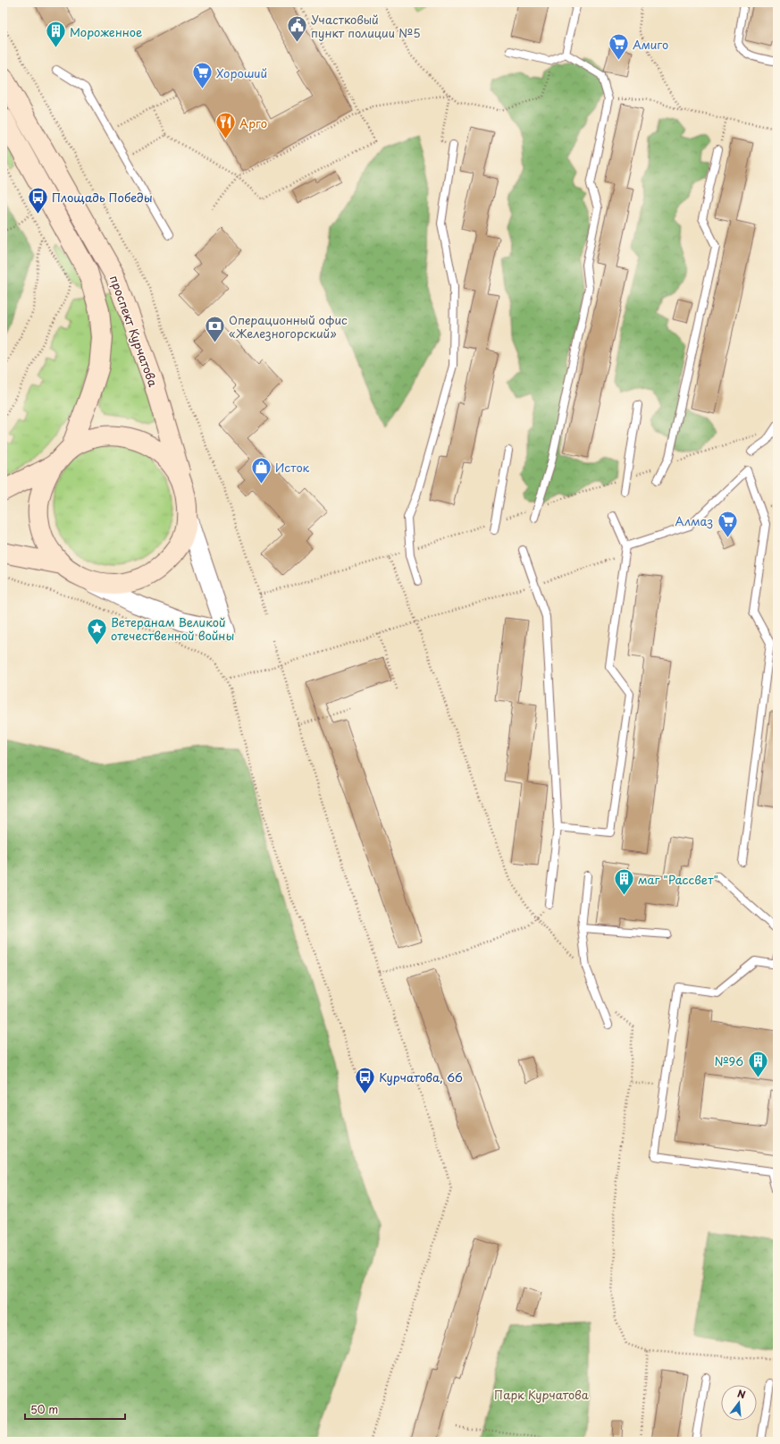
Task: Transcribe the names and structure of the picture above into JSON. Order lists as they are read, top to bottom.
{
  "streets": {
    "main road": ["проспект Курчатова"]
  },
  "parks": ["Парк Курчатова"],
  "places": {
    "public building": ["Участковый пункт полиции №5"],
    "building": ["Мороженное", "маг \"Рассвет\"", "№96"],
    "supermarket": ["Амиго", "Хороший", "Алмаз"],
    "restaurant": ["Арго"],
    "bus stop": ["Площадь Победы", "Курчатова, 66"],
    "bank": ["Операционный офис «Железногорский»"],
    "shop": ["Исток"],
    "place": ["Ветеранам Великой отечественной войны"]
  },
  "scale_bar": "50 m",
  "north": "top"
}
